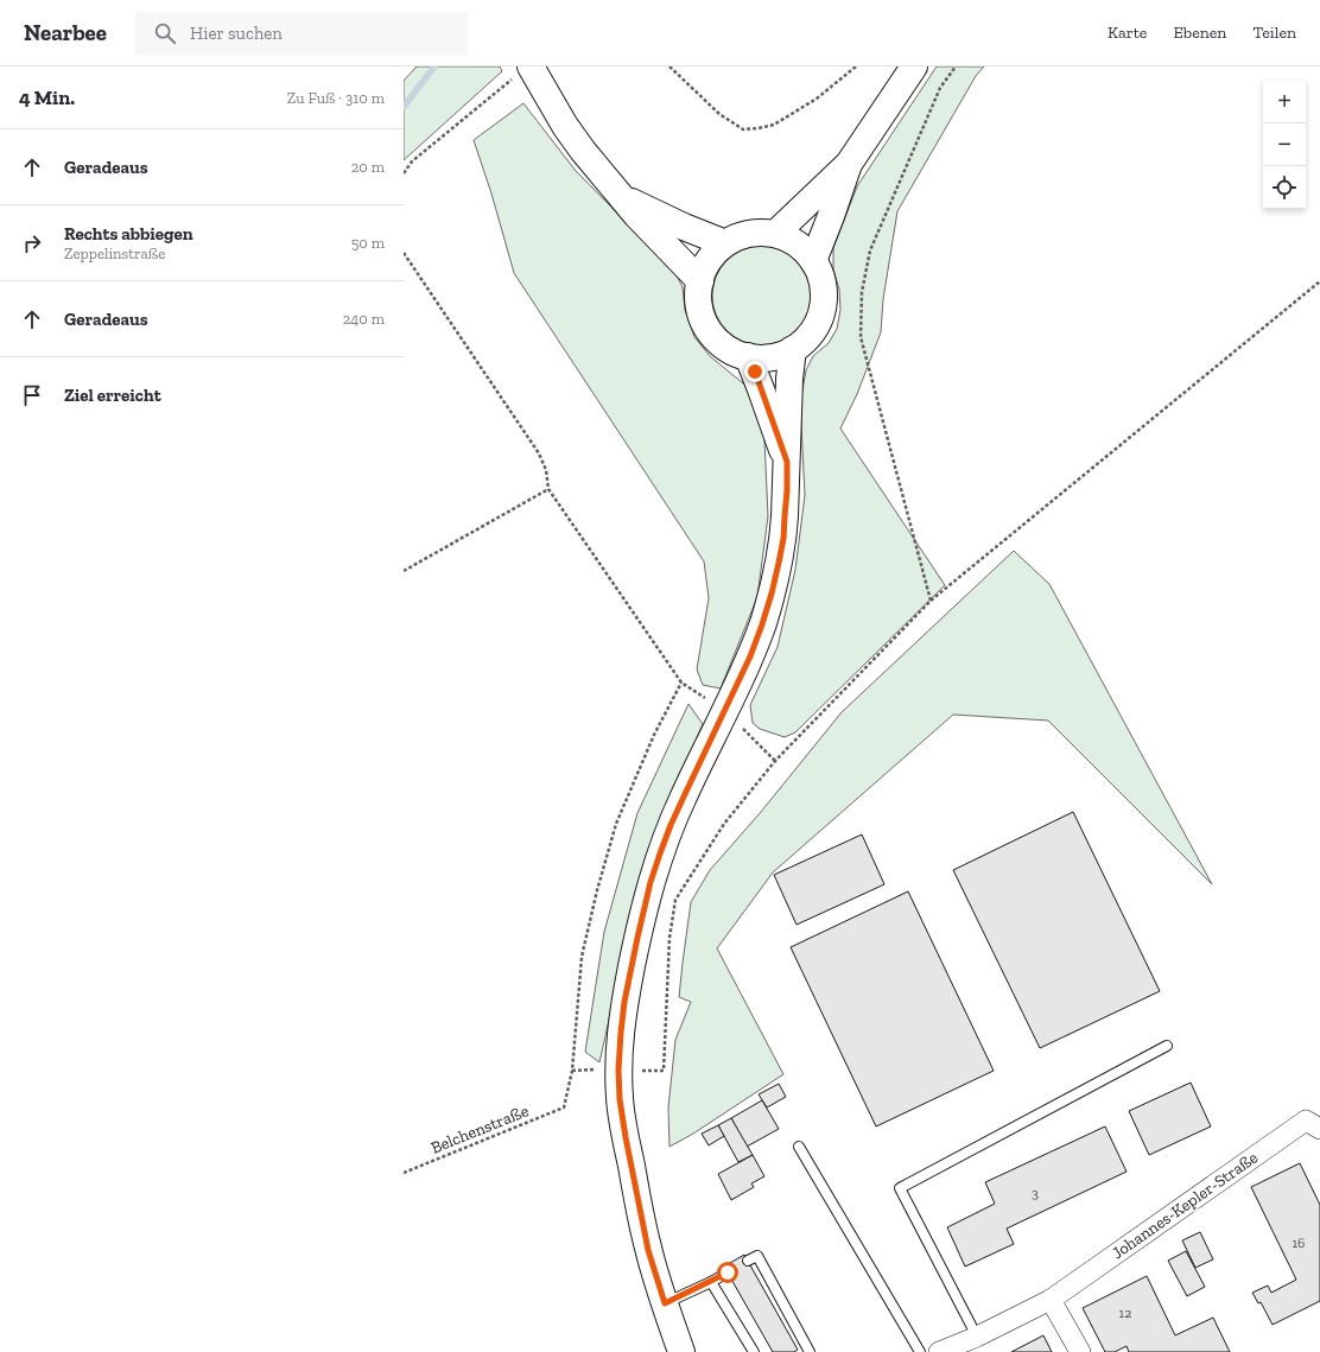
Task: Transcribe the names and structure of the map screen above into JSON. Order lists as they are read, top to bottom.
{
  "streets": {
    "street": ["Johannes-Kepler-Straße"],
    "path": ["Belchenstraße"]
  },
  "house_numbers": ["3", "16", "12"],
  "page": {
    "header": "Nearbee",
    "search": "Hier suchen",
    "nav": ["Karte", "Ebenen", "Teilen"],
    "heading": ["4 Min.", "Zu Fuß · 310 m"],
    "map_buttons": ["+", "−"],
    "list": [
      ["Geradeaus", "20 m"],
      ["Rechts abbiegen", "Zeppelinstraße", "50 m"],
      ["Geradeaus", "240 m"],
      "Ziel erreicht"
    ]
  }
}
